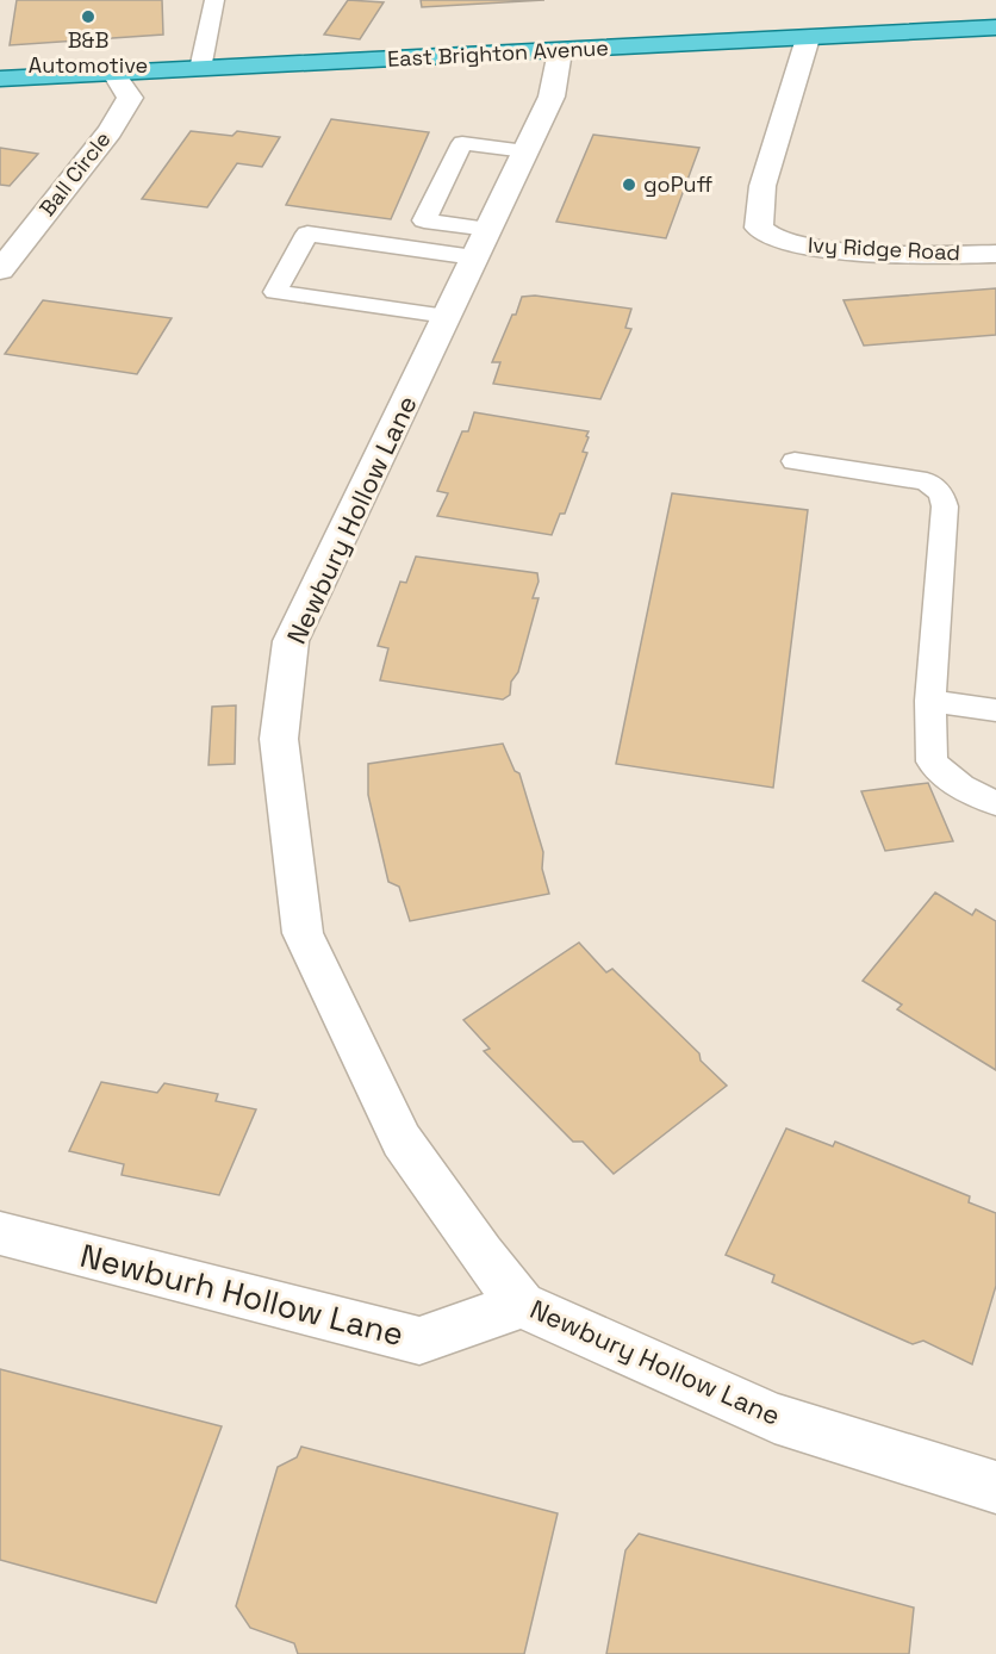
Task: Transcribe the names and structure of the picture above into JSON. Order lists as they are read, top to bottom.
{
  "streets": {
    "main road": ["East Brighton Avenue"],
    "street": [
      "Ball Circle",
      "Ivy Ridge Road",
      "Newbury Hollow Lane",
      "Newburh Hollow Lane"
    ]
  },
  "crossings": [
    ["East Brighton Avenue", "Ball Circle"],
    ["East Brighton Avenue", "Ivy Ridge Road"],
    ["East Brighton Avenue", "Newbury Hollow Lane"],
    ["Newbury Hollow Lane", "Newburh Hollow Lane"]
  ],
  "places": ["B&B Automotive", "goPuff"]
}
